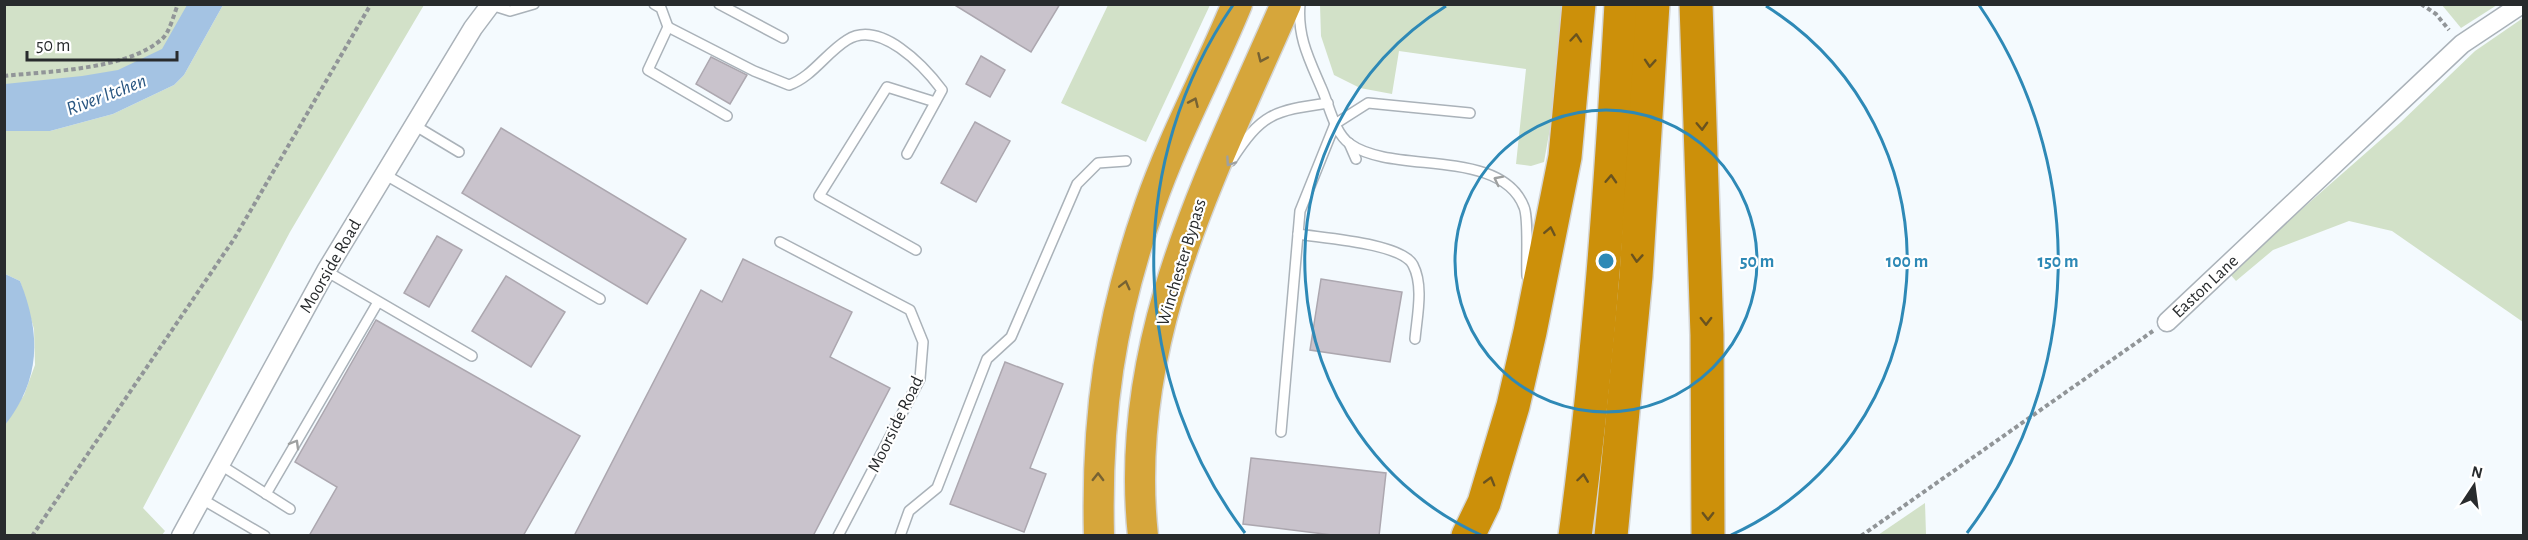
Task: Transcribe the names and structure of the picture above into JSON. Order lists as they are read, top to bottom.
{
  "streets": {
    "highway": ["Winchester Bypass"],
    "street": ["Moorside Road", "Easton Lane"]
  },
  "water": ["River Itchen"],
  "scale_bar": "50 m",
  "north": "top",
  "rings": ["50 m", "100 m", "150 m"]
}
